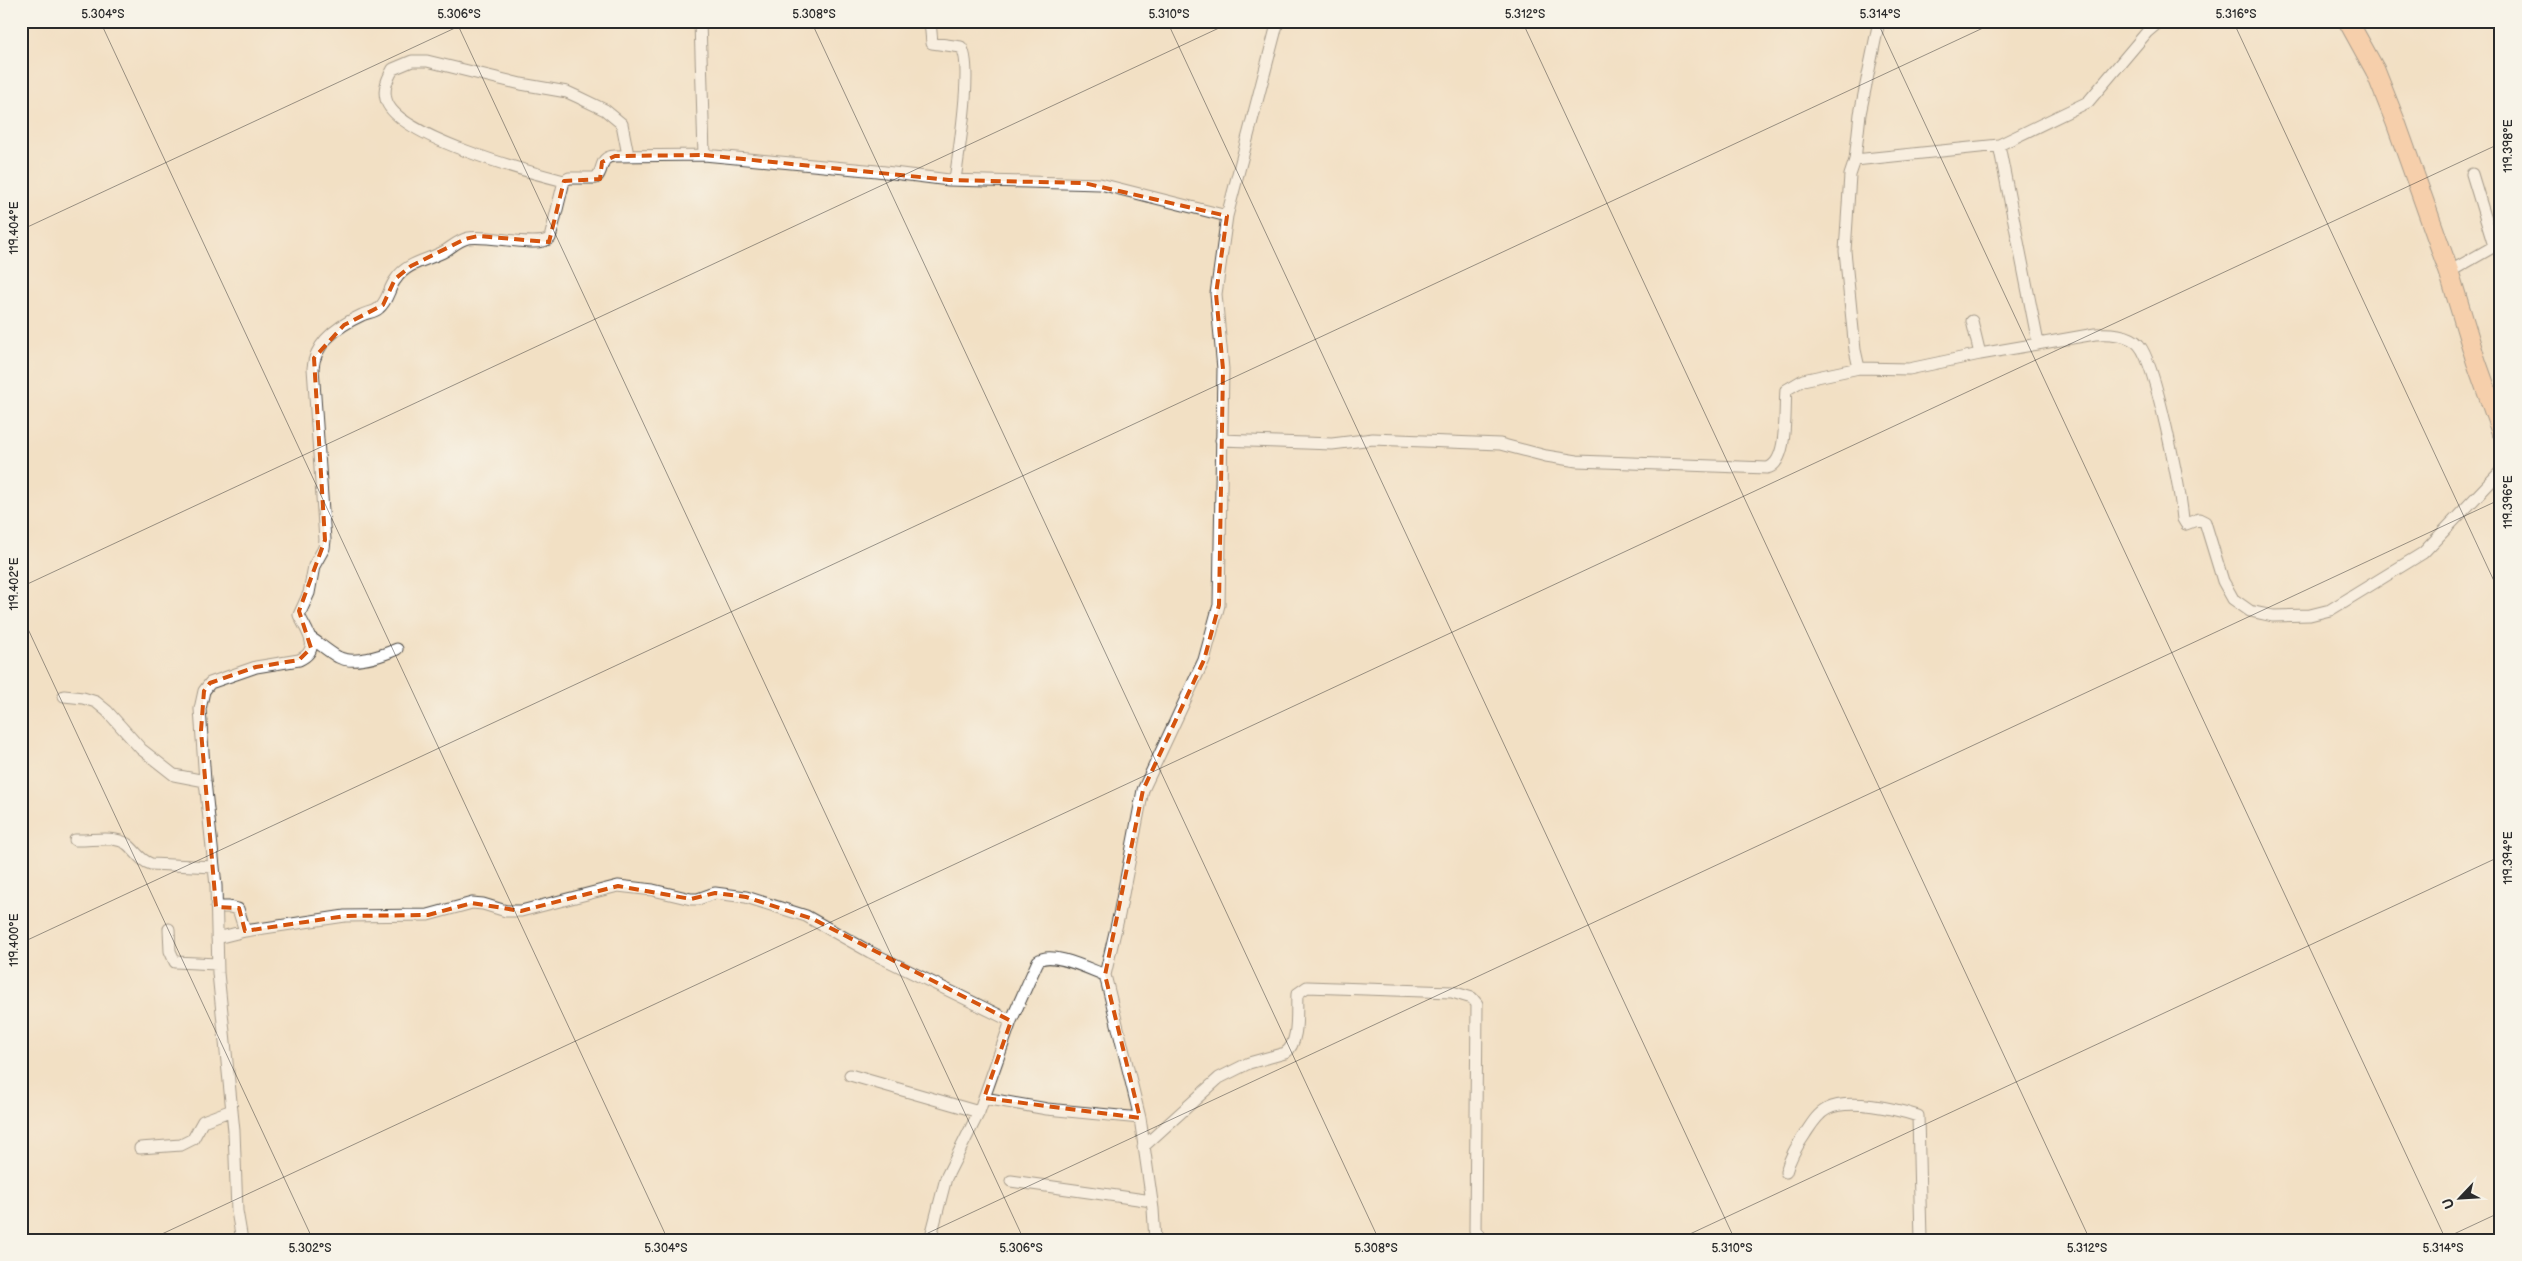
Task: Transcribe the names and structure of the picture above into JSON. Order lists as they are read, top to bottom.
{
  "north": "bottom left",
  "coordinates": [
    "5.304°S",
    "5.306°S",
    "5.308°S",
    "5.310°S",
    "5.312°S",
    "5.314°S",
    "5.316°S",
    "119.398°E",
    "119.404°E",
    "119.396°E",
    "119.402°E",
    "119.394°E",
    "119.400°E",
    "5.302°S"
  ]
}
